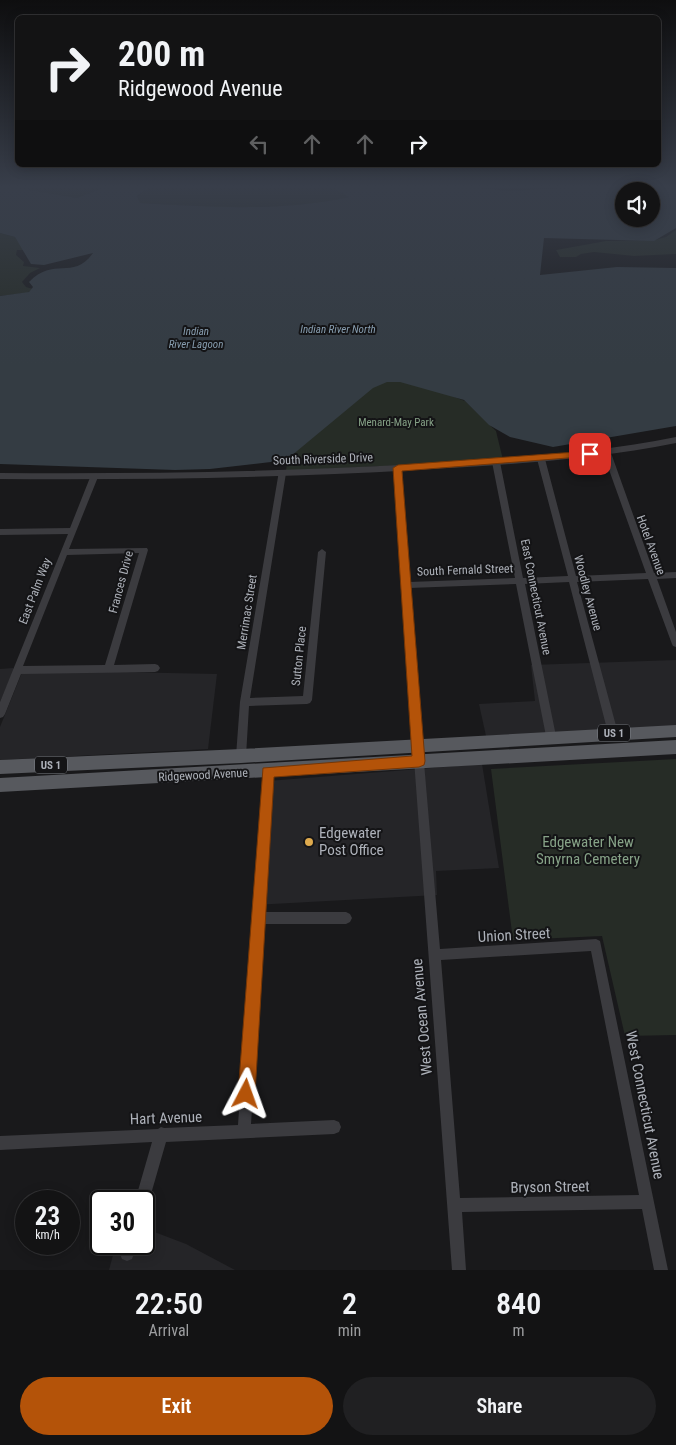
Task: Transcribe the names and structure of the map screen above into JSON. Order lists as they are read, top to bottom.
{
  "streets": {
    "main road": ["US 1", "Ridgewood Avenue"],
    "street": [
      "South Riverside Drive",
      "Hotel Avenue",
      "South Fernald Street",
      "Frances Drive",
      "East Palm Way",
      "Woodley Avenue",
      "East Connecticut Avenue",
      "Merrimac Street",
      "Sutton Place",
      "Union Street",
      "West Ocean Avenue",
      "West Connecticut Avenue",
      "Hart Avenue",
      "Bryson Street"
    ]
  },
  "crossings": [
    ["South Riverside Drive", "Hotel Avenue"],
    ["South Riverside Drive", "East Palm Way"],
    ["South Riverside Drive", "Woodley Avenue"],
    ["South Riverside Drive", "East Connecticut Avenue"],
    ["South Riverside Drive", "Merrimac Street"],
    ["South Riverside Drive", "West Ocean Avenue"],
    ["Hotel Avenue", "South Fernald Street"],
    ["South Fernald Street", "Woodley Avenue"],
    ["South Fernald Street", "East Connecticut Avenue"],
    ["South Fernald Street", "West Ocean Avenue"],
    ["Frances Drive", "East Palm Way"],
    ["Woodley Avenue", "Ridgewood Avenue"],
    ["East Connecticut Avenue", "Ridgewood Avenue"],
    ["Merrimac Street", "Sutton Place"],
    ["Merrimac Street", "Ridgewood Avenue"],
    ["Ridgewood Avenue", "West Ocean Avenue"],
    ["Union Street", "West Ocean Avenue"],
    ["Union Street", "West Connecticut Avenue"],
    ["West Ocean Avenue", "Bryson Street"],
    ["West Connecticut Avenue", "Bryson Street"]
  ],
  "water": ["Indian River North", "Indian River Lagoon"],
  "parks": ["Menard-May Park", "Edgewater New Smyrna Cemetery"],
  "places": ["Edgewater Post Office"],
  "page": {
    "turn": ["200 m", "Ridgewood Avenue"],
    "speed": "23 km/h",
    "limit": "30",
    "eta": [
      "22:50",
      "Arrival",
      "2",
      "min",
      "840",
      "m"
    ],
    "buttons": ["Exit", "Share"]
  }
}
